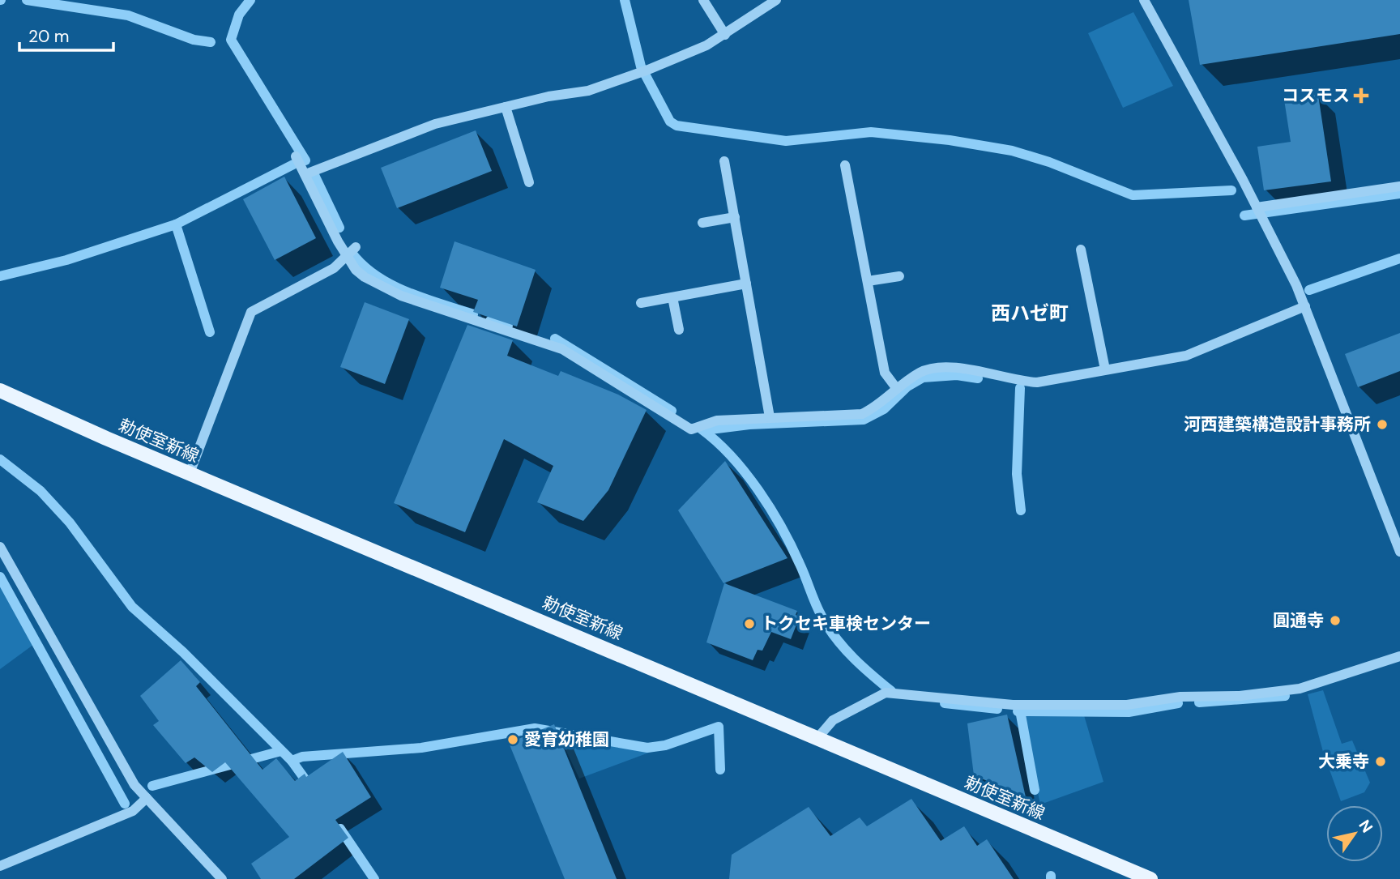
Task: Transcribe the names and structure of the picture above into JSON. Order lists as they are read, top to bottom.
{
  "streets": {
    "main road": ["勅使室新線"]
  },
  "districts": ["西ハゼ町"],
  "places": {
    "health": ["コスモス"],
    "other": [
      "河西建築構造設計事務所",
      "圓通寺",
      "トクセキ車検センター",
      "愛育幼稚園",
      "大乗寺"
    ]
  },
  "scale_bar": "20 m",
  "north": "top right"
}
